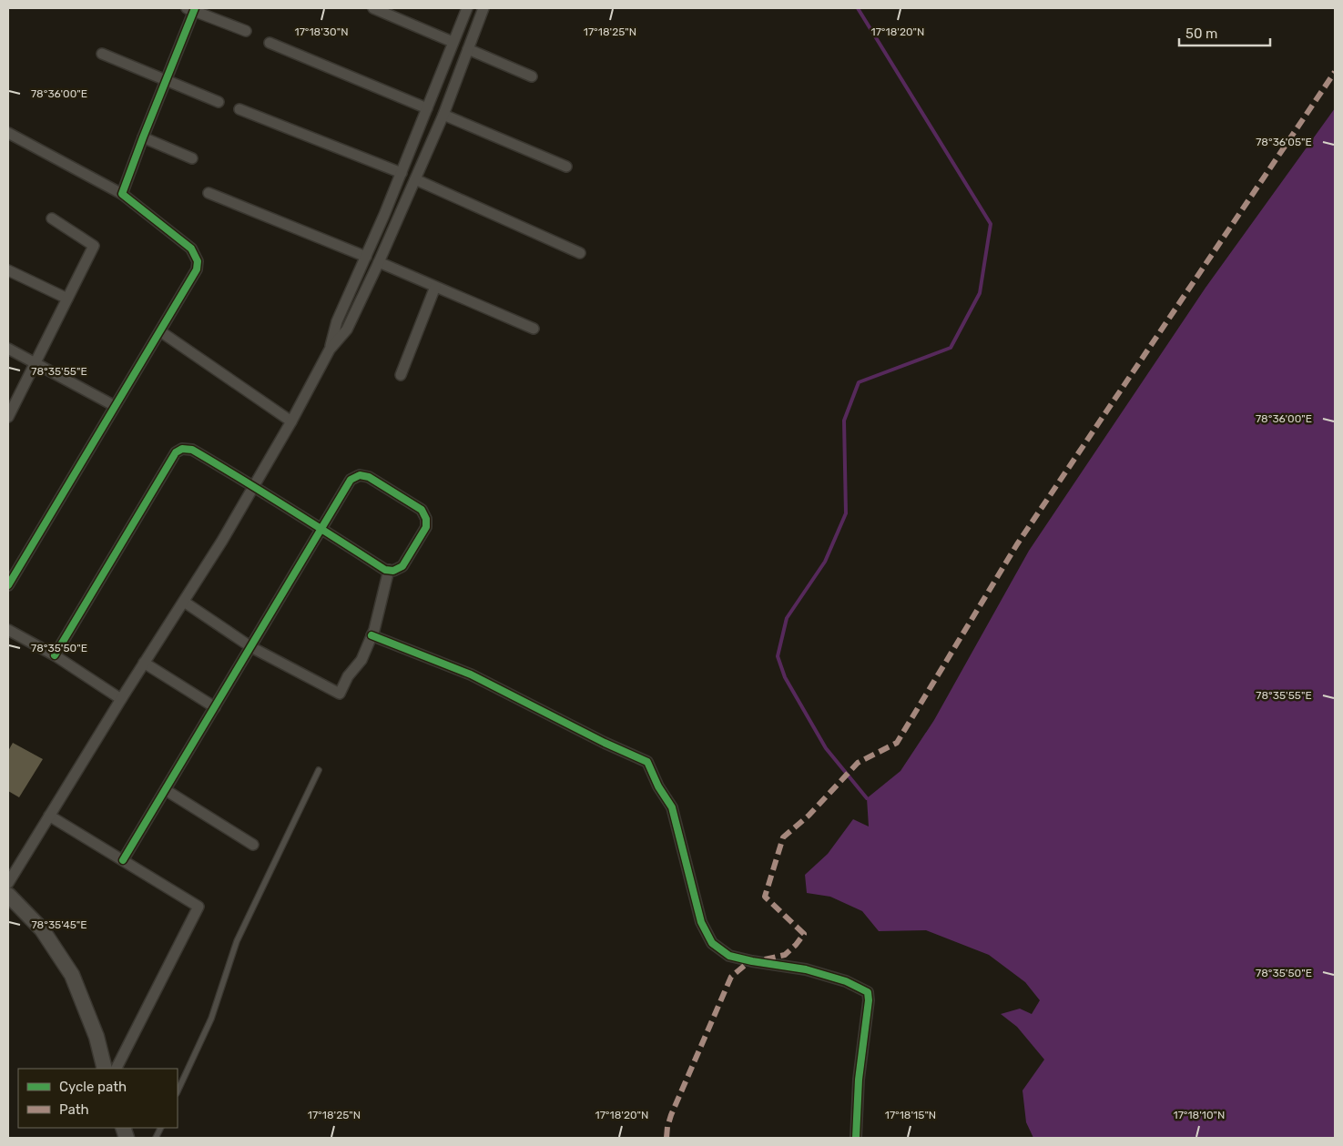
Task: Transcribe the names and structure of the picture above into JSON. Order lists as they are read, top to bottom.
{
  "legend": ["Cycle path", "Path"],
  "scale_bar": "50 m",
  "coordinates": [
    "17°18'30\"N",
    "17°18'25\"N",
    "17°18'20\"N",
    "78°36'00\"E",
    "78°36'05\"E",
    "78°35'55\"E",
    "78°35'50\"E",
    "78°35'45\"E",
    "17°18'15\"N",
    "17°18'10\"N"
  ]
}
